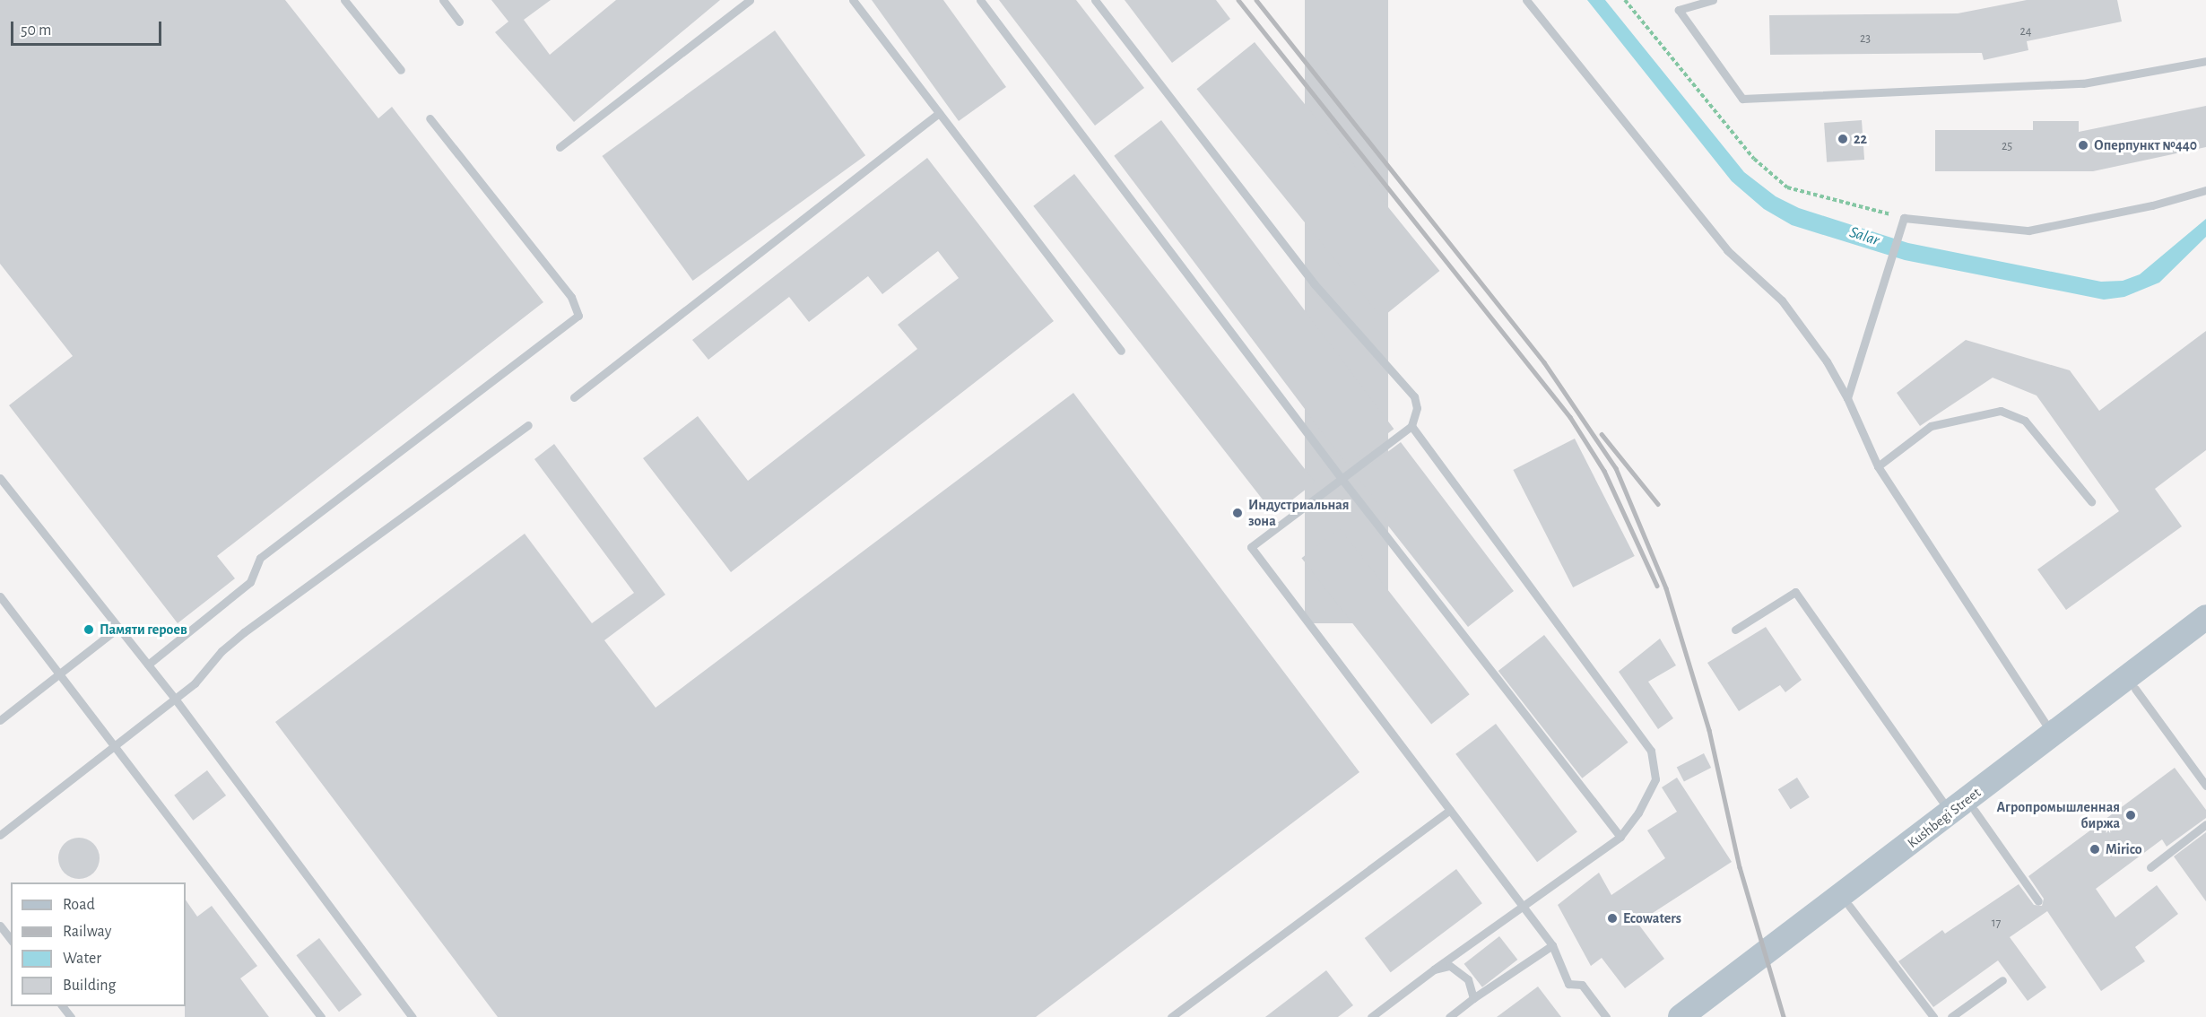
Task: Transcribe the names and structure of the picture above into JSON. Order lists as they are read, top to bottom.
{
  "streets": {
    "main road": ["Kushbegi Street"]
  },
  "water": ["Salar"],
  "places": [
    "22",
    "Оперпункт №440",
    "Индустриальная зона",
    "Памяти героев",
    "Агропромышленная биржа",
    "Mirico",
    "Ecowaters"
  ],
  "house_numbers": [
    "24",
    "23",
    "25",
    "17"
  ],
  "legend": [
    "Road",
    "Railway",
    "Water",
    "Building"
  ],
  "scale_bar": "50 m"
}
